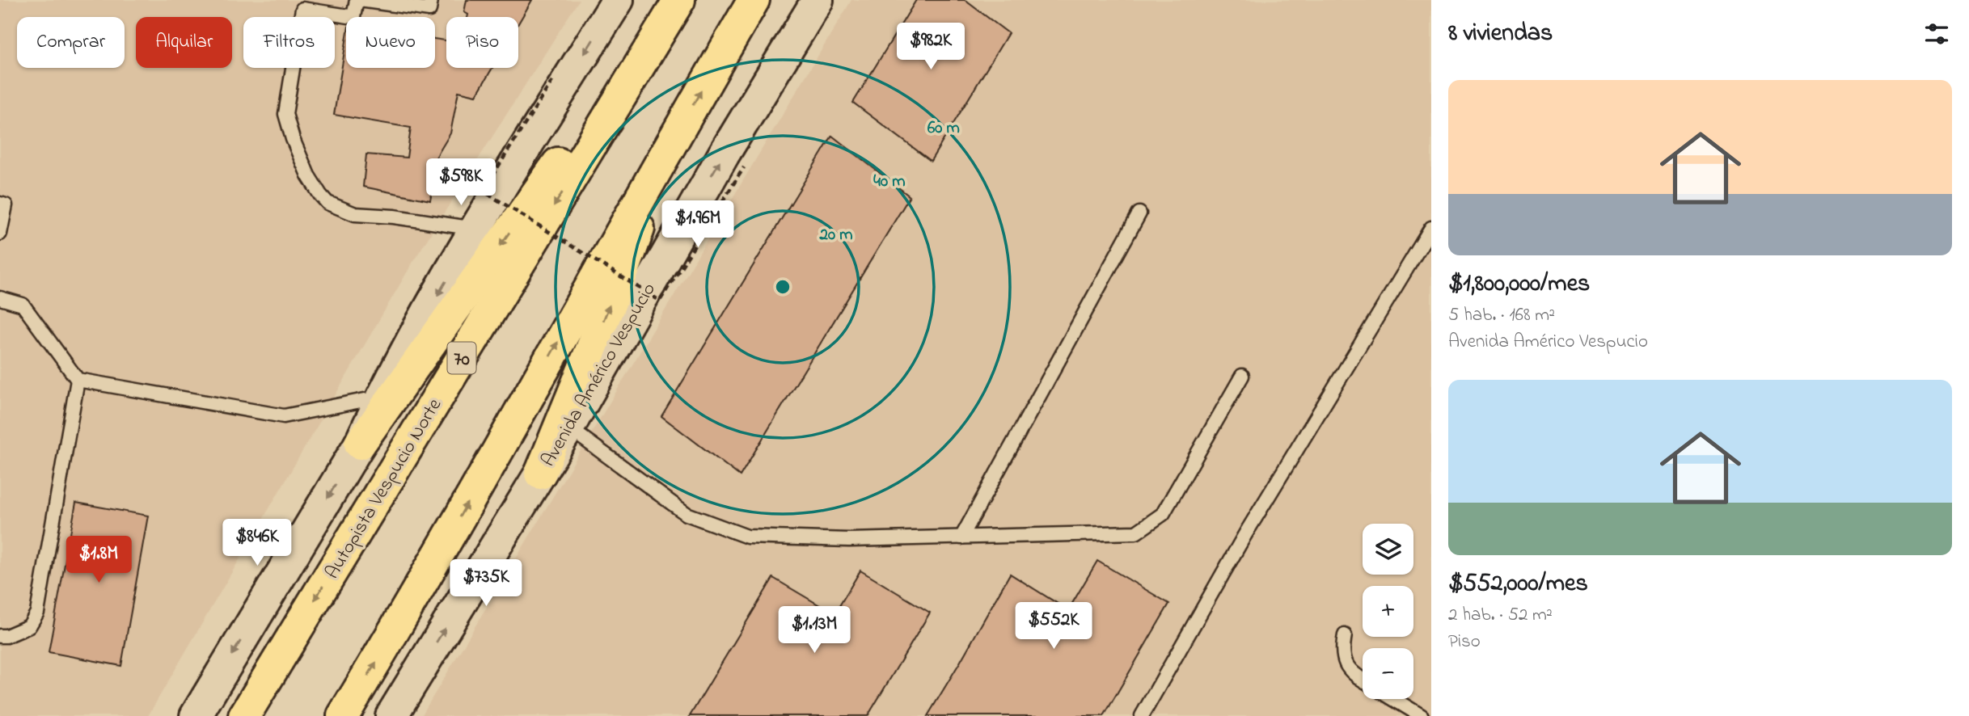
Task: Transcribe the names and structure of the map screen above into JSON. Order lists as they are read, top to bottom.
{
  "streets": {
    "highway": ["70", "Autopista Vespucio Norte"],
    "main road": ["Avenida Américo Vespucio"]
  },
  "page": {
    "heading": "8 viviendas",
    "chip": [
      "Comprar",
      "Alquilar",
      "Filtros",
      "Nuevo",
      "Piso"
    ],
    "price": [
      "$982K",
      "$598K",
      "$1.96M",
      "$846K",
      "$1.8M",
      "$735K",
      "$552K",
      "$1.13M"
    ],
    "list": [
      {
        "name": "$1,800,000/mes",
        "note": "5 hab. · 168 m² · Avenida Américo Vespucio"
      },
      {
        "name": "$552,000/mes",
        "note": "2 hab. · 52 m² · Piso"
      }
    ],
    "map_buttons": ["+", "−"]
  },
  "rings": ["60 m", "40 m", "20 m"]
}
